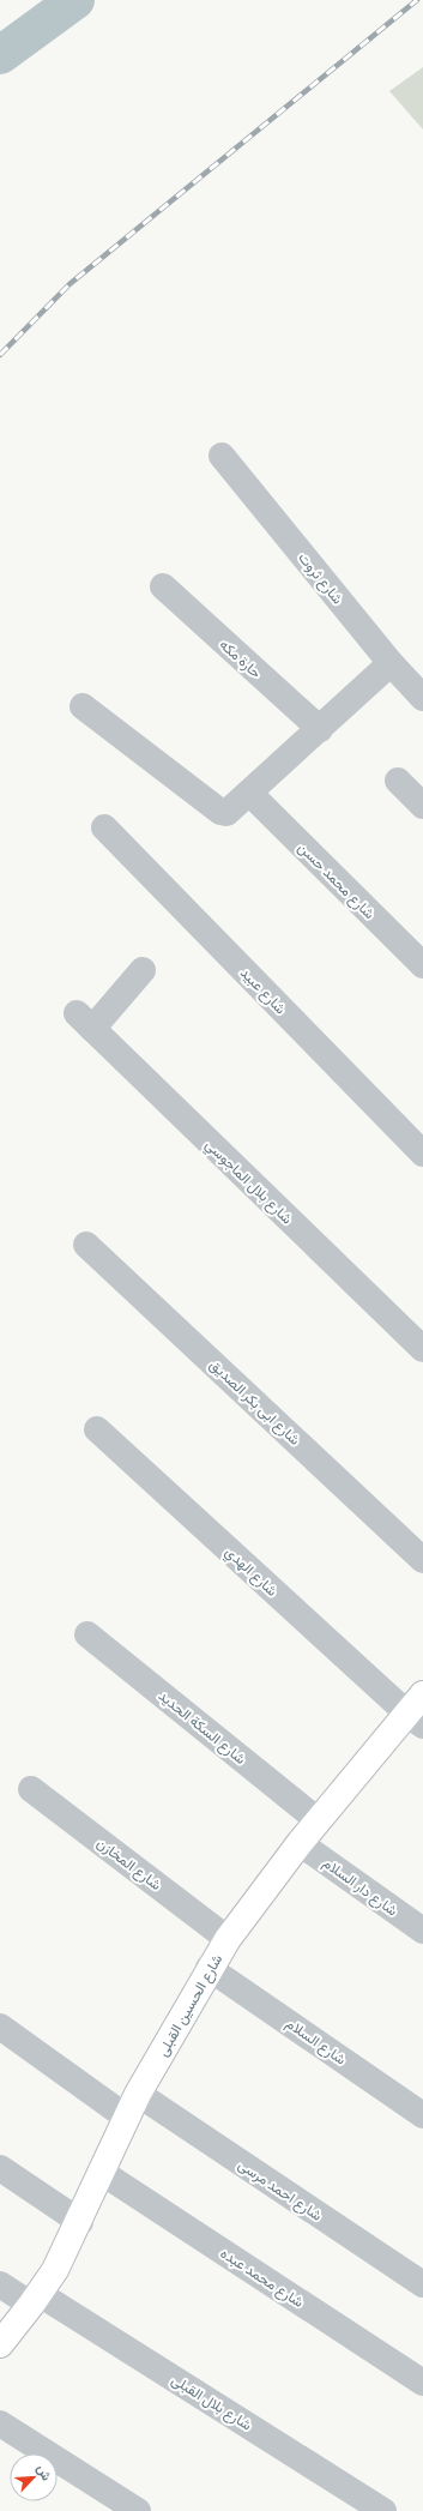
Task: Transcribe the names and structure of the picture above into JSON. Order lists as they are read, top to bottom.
{
  "streets": {
    "main road": ["شارع الحسين القبلى"],
    "street": [
      "شارع ثروت",
      "حارة مكه",
      "شارع محمد حسن",
      "شارع عبيد",
      "شارع بلال الماجوسي",
      "شارع ابى بكر الصديق",
      "شارع الهدي",
      "شارع السكة الحديد",
      "شارع المخازن",
      "شارع دار السلام",
      "شارع السلام",
      "شارع احمد مرسى",
      "شارع محمد عبده",
      "شارع بلال القبلى"
    ]
  },
  "crossings": [
    ["شارع الهدي", "شارع الحسين القبلى"],
    ["شارع السكة الحديد", "شارع الحسين القبلى"],
    ["شارع المخازن", "شارع الحسين القبلى"],
    ["شارع دار السلام", "شارع الحسين القبلى"],
    ["شارع الحسين القبلى", "شارع السلام"],
    ["شارع الحسين القبلى", "شارع احمد مرسى"],
    ["شارع الحسين القبلى", "شارع محمد عبده"],
    ["شارع الحسين القبلى", "شارع بلال القبلى"]
  ],
  "north": "top right"
}
